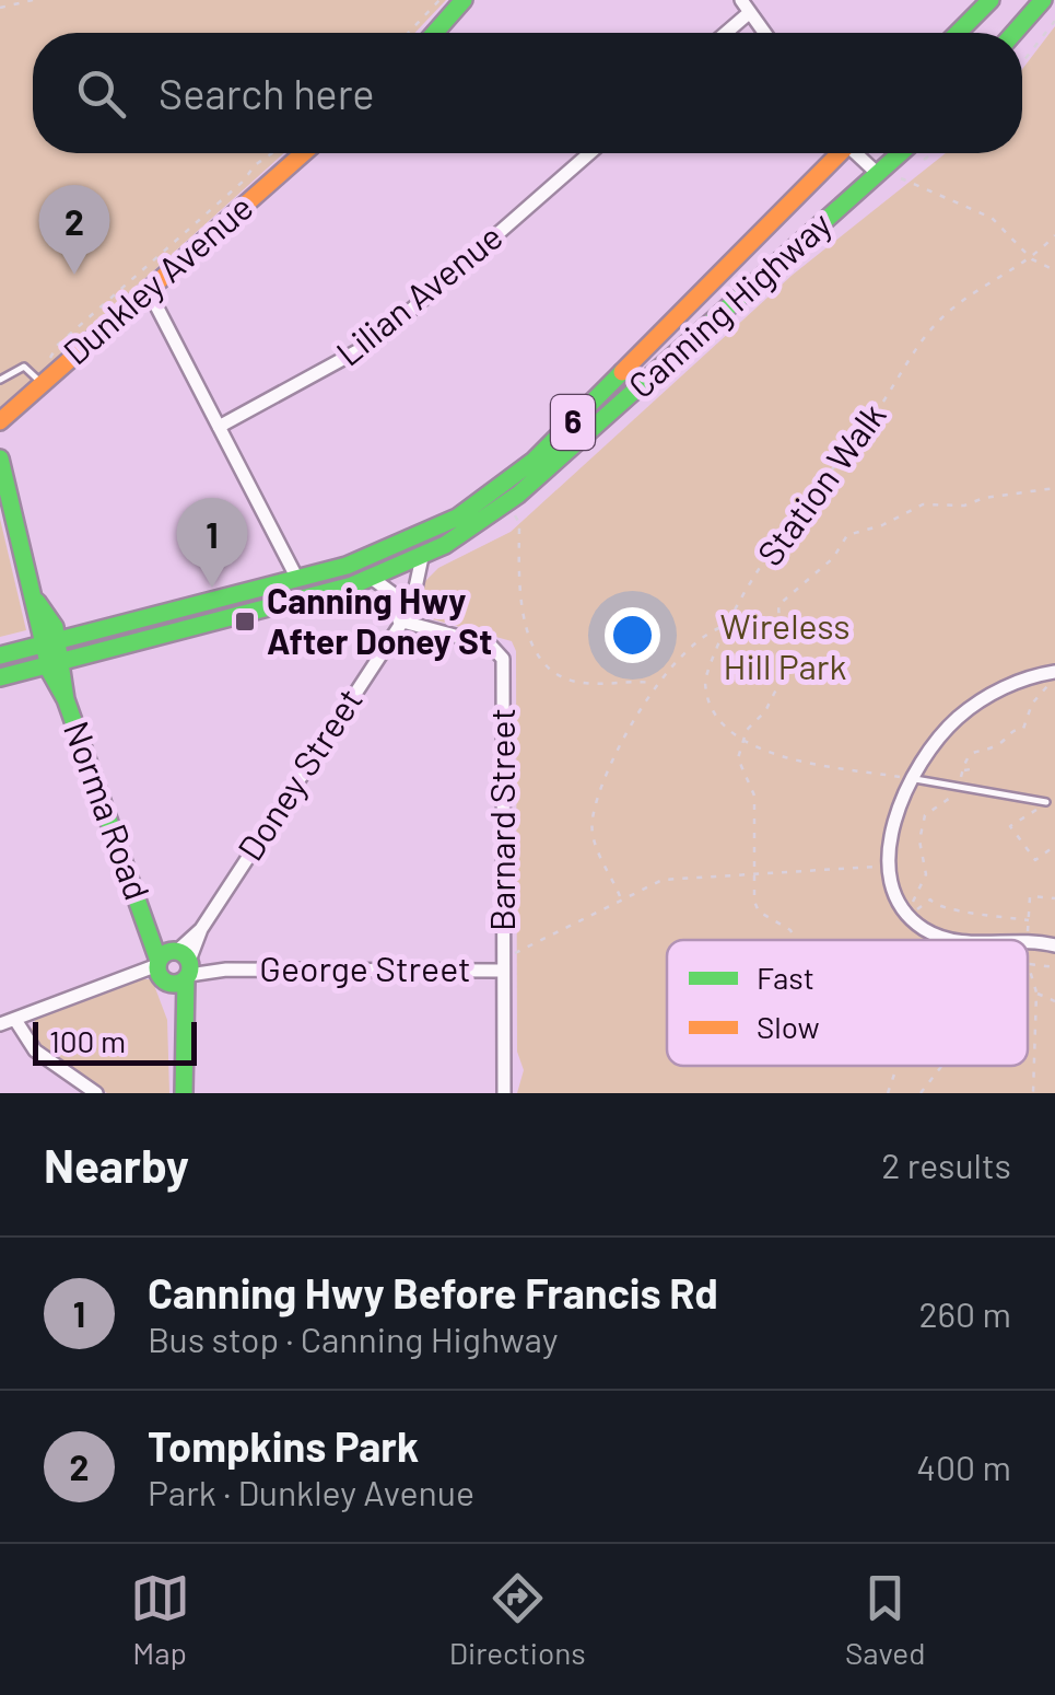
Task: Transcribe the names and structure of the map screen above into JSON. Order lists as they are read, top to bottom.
{
  "streets": {
    "main road": [
      "Dunkley Avenue",
      "Canning Highway",
      "6",
      "Norma Road"
    ],
    "street": [
      "Lilian Avenue",
      "Doney Street",
      "Barnard Street",
      "George Street"
    ],
    "path": ["Station Walk"]
  },
  "crossings": [
    ["Canning Highway", "Doney Street"],
    ["Canning Highway", "Norma Road"],
    ["Doney Street", "Norma Road"],
    ["Doney Street", "Barnard Street"],
    ["Doney Street", "George Street"],
    ["Norma Road", "George Street"],
    ["Barnard Street", "George Street"]
  ],
  "parks": ["Wireless Hill Park"],
  "places": {
    "transit": ["Canning Hwy After Doney St"]
  },
  "legend": ["Fast", "Slow"],
  "scale_bar": "100 m",
  "page": {
    "search": "Search here",
    "pins": ["2", "1"],
    "scale": "100 m",
    "heading": ["Nearby", "2 results"],
    "list": [
      {
        "mark": "1",
        "name": "Canning Hwy Before Francis Rd",
        "note": "Bus stop · Canning Highway",
        "value": "260 m"
      },
      {
        "mark": "2",
        "name": "Tompkins Park",
        "note": "Park · Dunkley Avenue",
        "value": "400 m"
      }
    ],
    "nav": ["Map", "Directions", "Saved"]
  }
}
